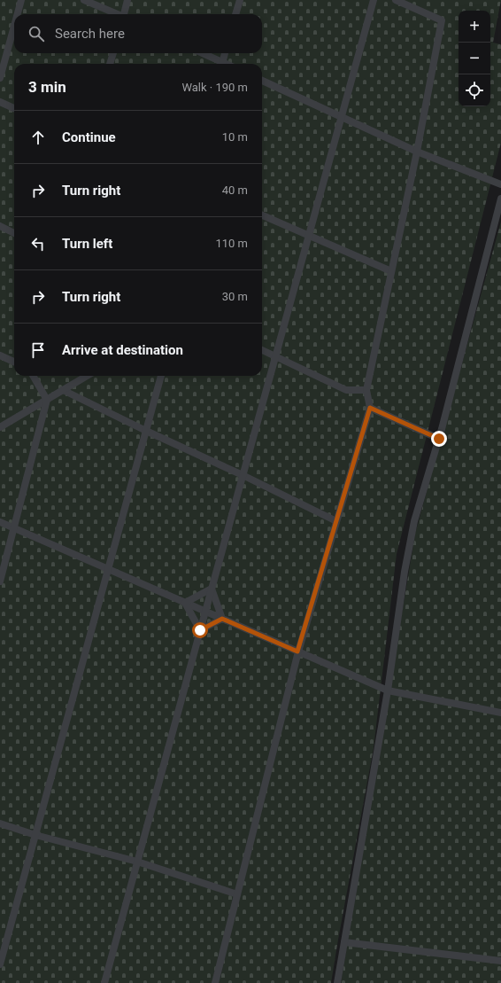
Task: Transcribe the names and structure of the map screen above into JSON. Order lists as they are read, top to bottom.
{
  "page": {
    "map_buttons": ["+", "−"],
    "search": "Search here",
    "heading": ["3 min", "Walk · 190 m"],
    "list": [
      ["Continue", "10 m"],
      ["Turn right", "40 m"],
      ["Turn left", "110 m"],
      ["Turn right", "30 m"],
      "Arrive at destination"
    ]
  }
}
